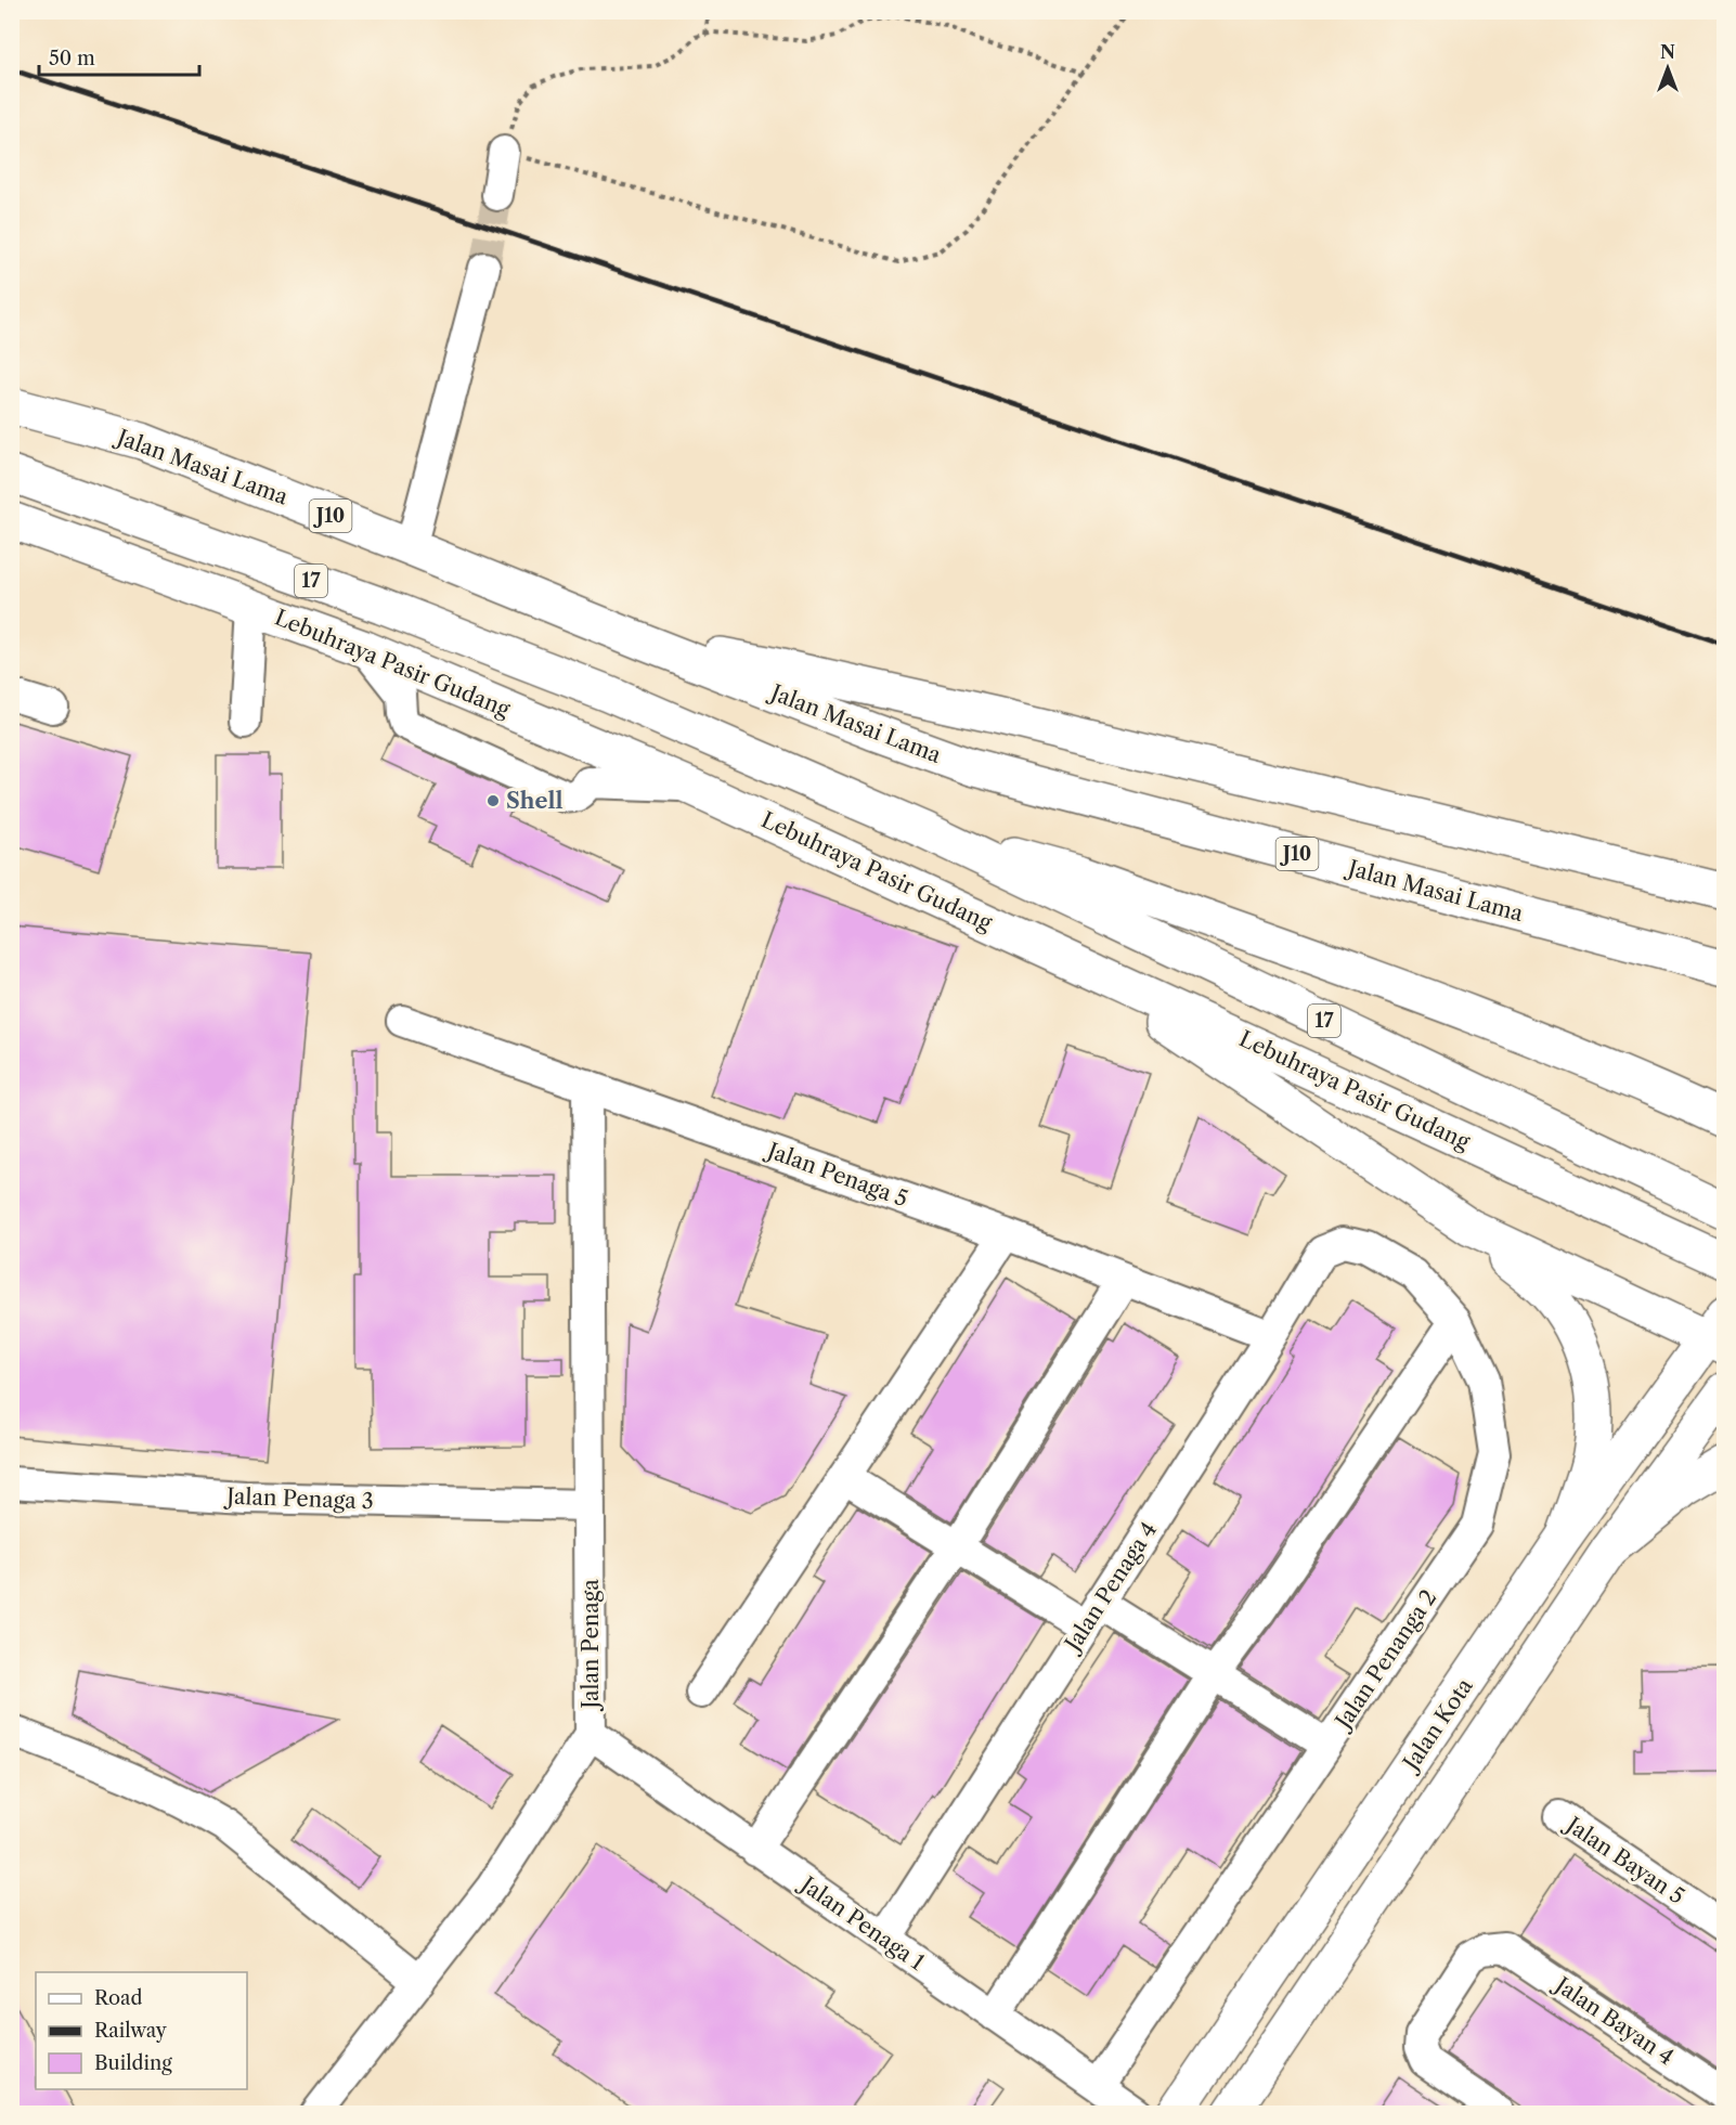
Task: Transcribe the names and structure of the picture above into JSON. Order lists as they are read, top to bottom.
{
  "streets": {
    "main road": [
      "Jalan Masai Lama",
      "J10",
      "17",
      "Lebuhraya Pasir Gudang",
      "Jalan Kota"
    ],
    "street": [
      "Jalan Penaga 5",
      "Jalan Penaga 3",
      "Jalan Penaga 4",
      "Jalan Penaga",
      "Jalan Penanga 2",
      "Jalan Bayan 5",
      "Jalan Penaga 1",
      "Jalan Bayan 4"
    ]
  },
  "crossings": [
    ["Jalan Penaga 5", "Jalan Penaga 4"],
    ["Jalan Penaga 5", "Jalan Penaga"],
    ["Jalan Penaga 3", "Jalan Penaga"],
    ["Jalan Penaga 4", "Jalan Penanga 2"],
    ["Jalan Penaga 4", "Jalan Penaga 1"],
    ["Jalan Penaga", "Jalan Penaga 1"],
    ["Jalan Penanga 2", "Jalan Penaga 1"]
  ],
  "places": ["Shell"],
  "legend": ["Road", "Railway", "Building"],
  "scale_bar": "50 m",
  "north": "top"
}
